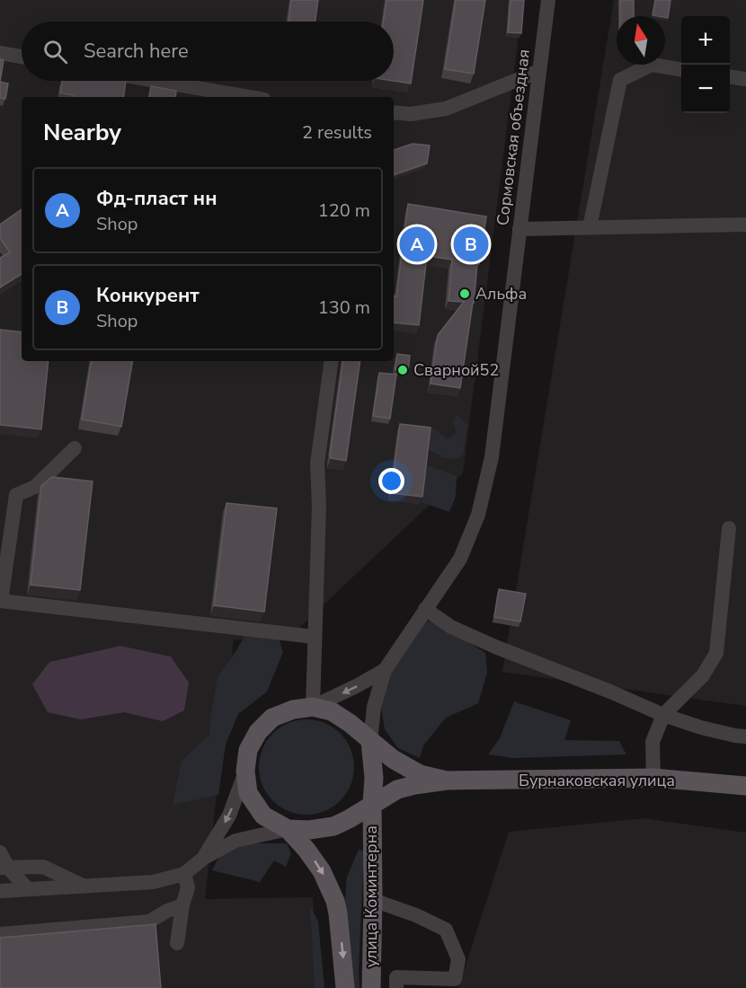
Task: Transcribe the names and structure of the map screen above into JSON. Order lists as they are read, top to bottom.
{
  "streets": {
    "main road": ["Бурнаковская улица", "улица Коминтерна"],
    "street": ["Сормовская объездная"]
  },
  "places": ["Альфа", "Сварной52"],
  "north": "top",
  "page": {
    "map_buttons": ["+", "−"],
    "search": "Search here",
    "heading": ["Nearby", "2 results"],
    "list": [
      {
        "mark": "A",
        "name": "Фд-пласт нн",
        "note": "Shop",
        "value": "120 m"
      },
      {
        "mark": "B",
        "name": "Конкурент",
        "note": "Shop",
        "value": "130 m"
      }
    ],
    "pins": ["A", "B"]
  }
}
